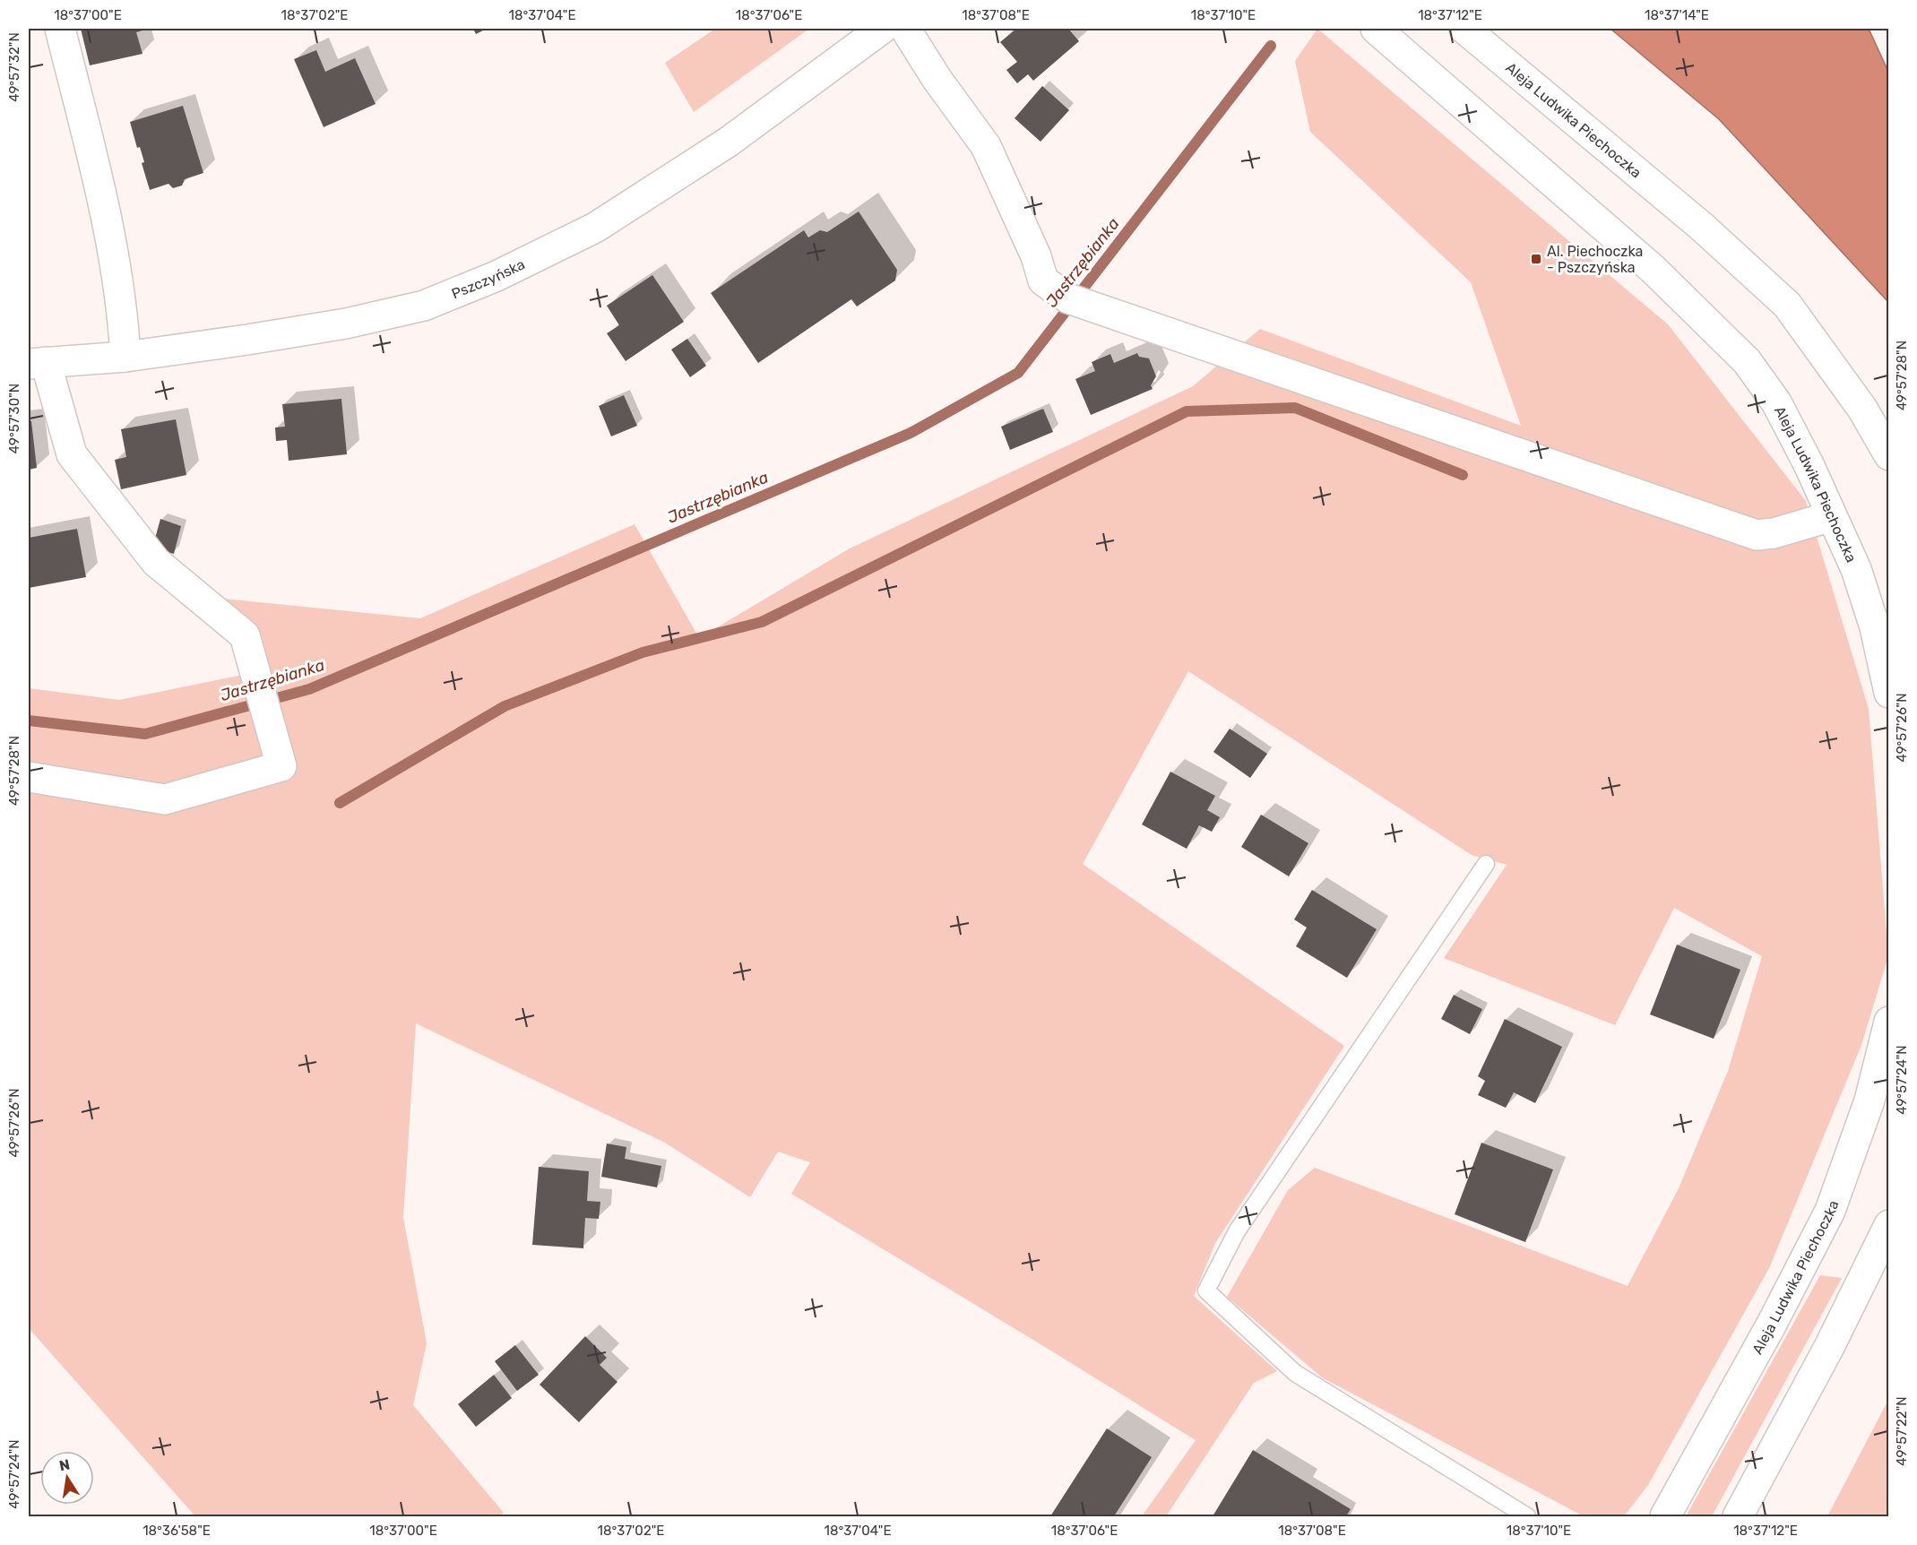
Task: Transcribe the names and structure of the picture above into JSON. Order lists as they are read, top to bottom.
{
  "streets": {
    "street": ["Aleja Ludwika Piechoczka", "Pszczyńska"]
  },
  "water": ["Jastrzębianka"],
  "places": {
    "transit": ["Al. Piechoczka - Pszczyńska"]
  },
  "north": "top",
  "coordinates": [
    "18°37'00\"E",
    "18°37'02\"E",
    "18°37'04\"E",
    "18°37'06\"E",
    "18°37'08\"E",
    "18°37'10\"E",
    "18°37'12\"E",
    "18°37'14\"E",
    "49°57'32\"N",
    "49°57'28\"N",
    "49°57'30\"N",
    "49°57'26\"N",
    "49°57'24\"N",
    "49°57'22\"N",
    "18°36'58\"E"
  ]
}
